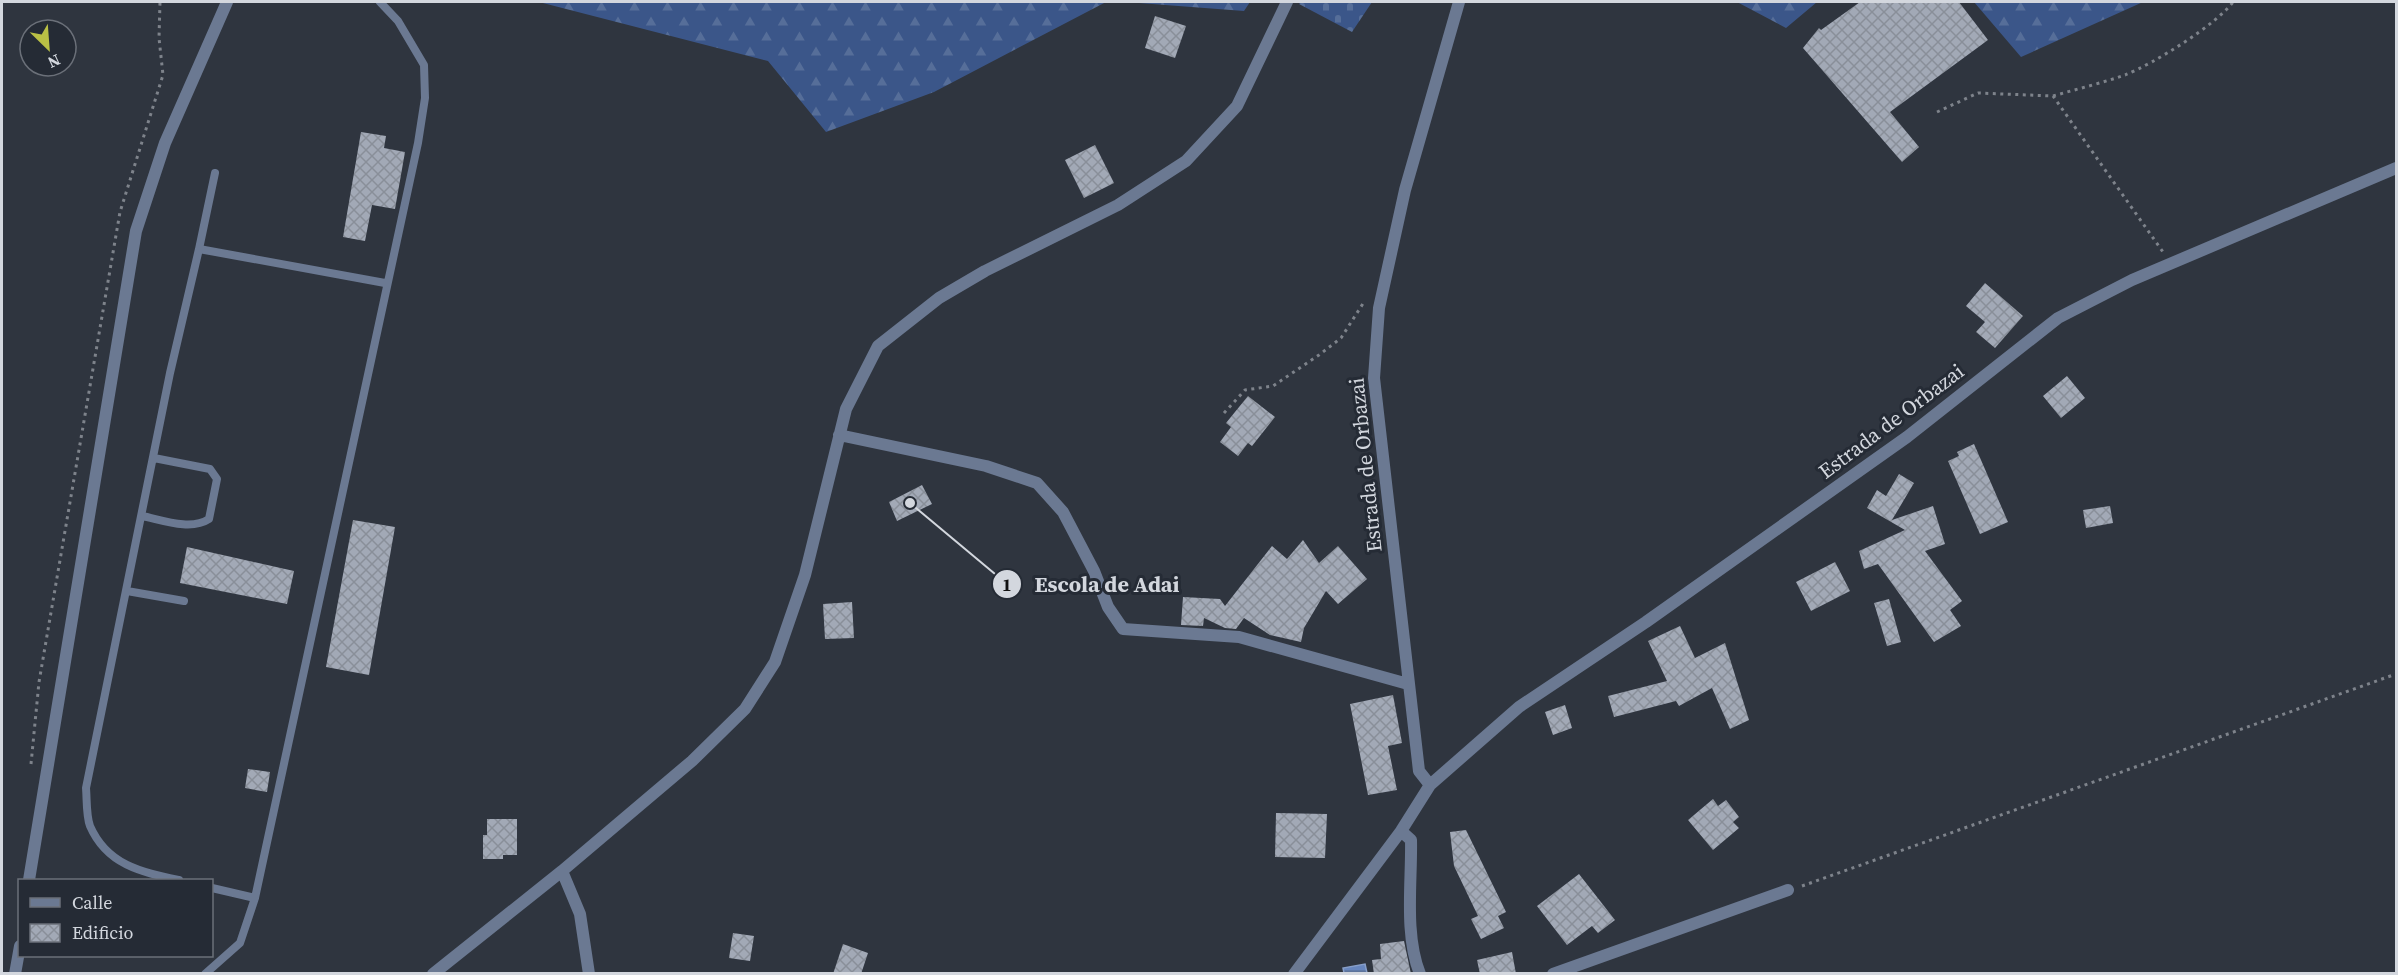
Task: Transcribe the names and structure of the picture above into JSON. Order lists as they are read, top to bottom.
{
  "streets": {
    "street": ["Estrada de Orbazai"]
  },
  "places": ["Escola de Adai"],
  "legend": ["Calle", "Edificio"],
  "north": "bottom right"
}
